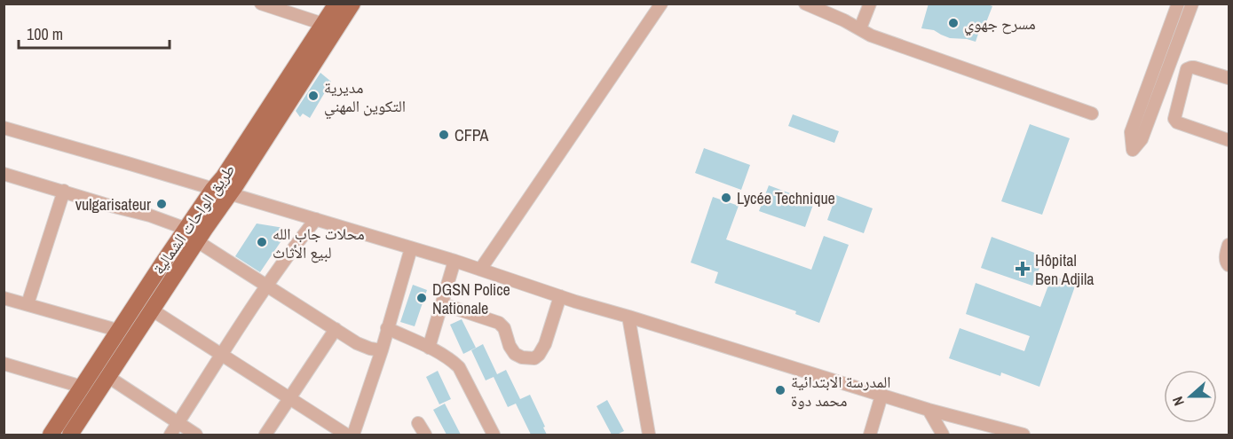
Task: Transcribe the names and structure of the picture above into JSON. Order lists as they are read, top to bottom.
{
  "streets": {
    "main road": ["طريق الواحات الشمالية"]
  },
  "places": {
    "other": [
      "مسرح جهوي",
      "مديرية التكوين المهني",
      "CFPA",
      "Lycée Technique",
      "vulgarisateur",
      "محلات جاب الله لبيع الأثاث",
      "DGSN Police Nationale",
      "المدرسة الابتدائية محمد دوة"
    ],
    "health": ["Hôpital Ben Adjila"]
  },
  "scale_bar": "100 m",
  "north": "left"
}
